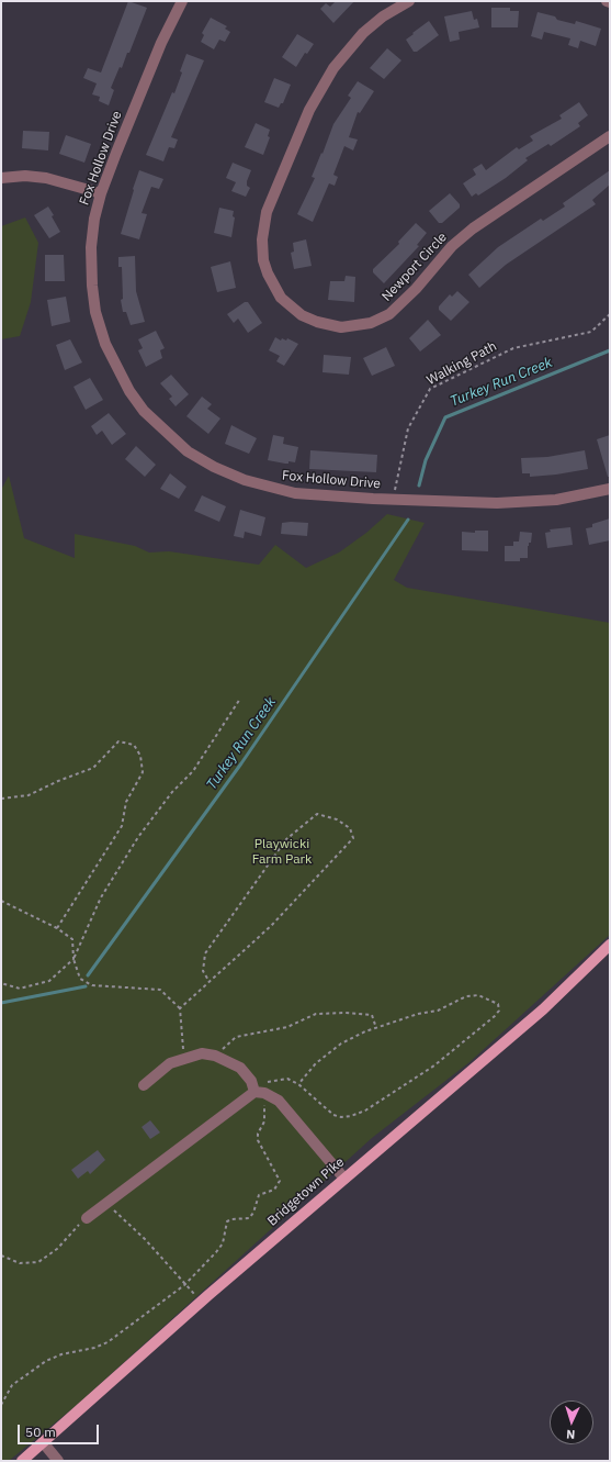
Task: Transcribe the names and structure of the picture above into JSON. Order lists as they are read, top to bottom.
{
  "streets": {
    "main road": ["Bridgetown Pike"],
    "street": ["Fox Hollow Drive", "Newport Circle"],
    "path": ["Walking Path"]
  },
  "crossings": [
    ["Fox Hollow Drive", "Walking Path"]
  ],
  "water": ["Turkey Run Creek"],
  "parks": ["Playwicki Farm Park"],
  "scale_bar": "50 m",
  "north": "bottom"
}
